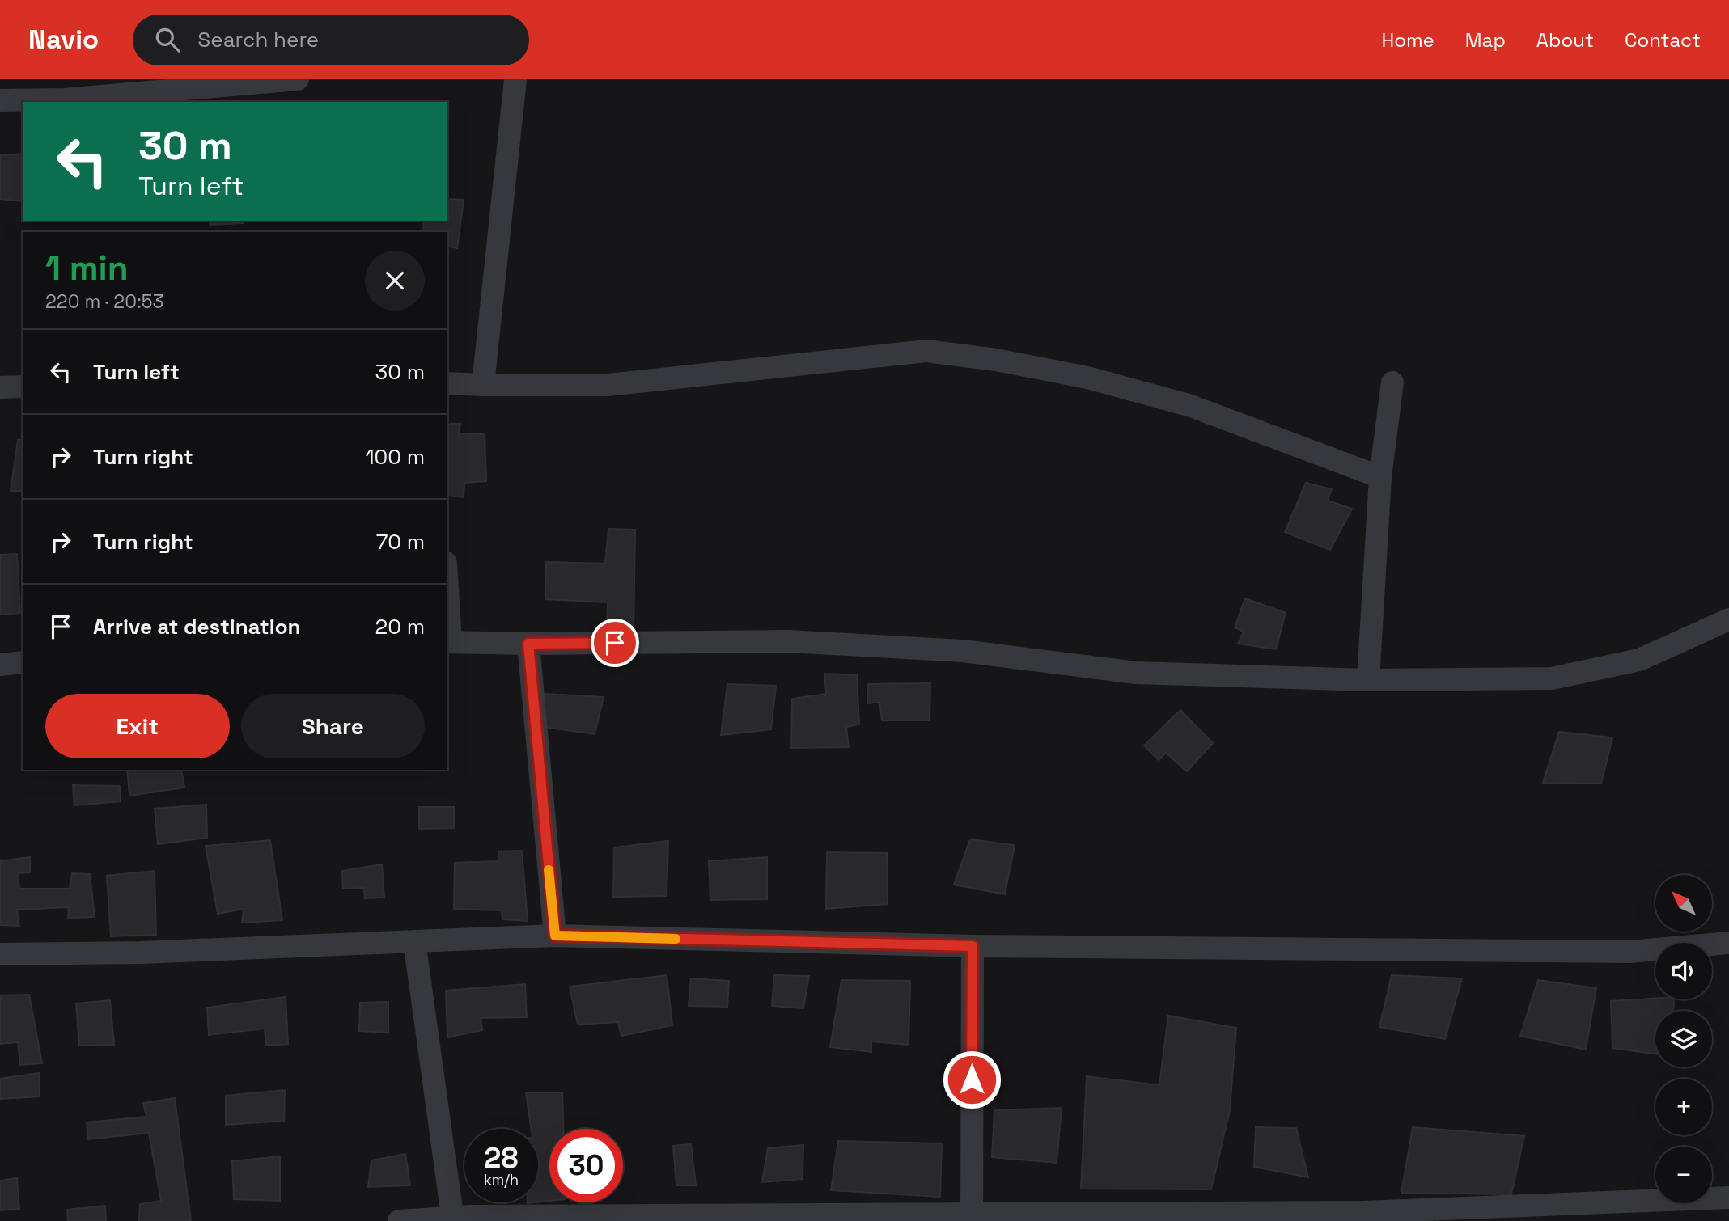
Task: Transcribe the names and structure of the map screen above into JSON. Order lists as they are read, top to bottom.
{
  "north": "top left",
  "page": {
    "header": "Navio",
    "search": "Search here",
    "nav": [
      "Home",
      "Map",
      "About",
      "Contact"
    ],
    "turn": ["30 m", "Turn left"],
    "heading": ["1 min", "220 m · 20:53"],
    "list": [
      {
        "name": "Turn left",
        "value": "30 m"
      },
      {
        "name": "Turn right",
        "value": "100 m"
      },
      {
        "name": "Turn right",
        "value": "70 m"
      },
      {
        "name": "Arrive at destination",
        "value": "20 m"
      }
    ],
    "buttons": ["Exit", "Share"],
    "map_buttons": ["+", "−"],
    "speed": "28 km/h",
    "limit": "30"
  }
}
